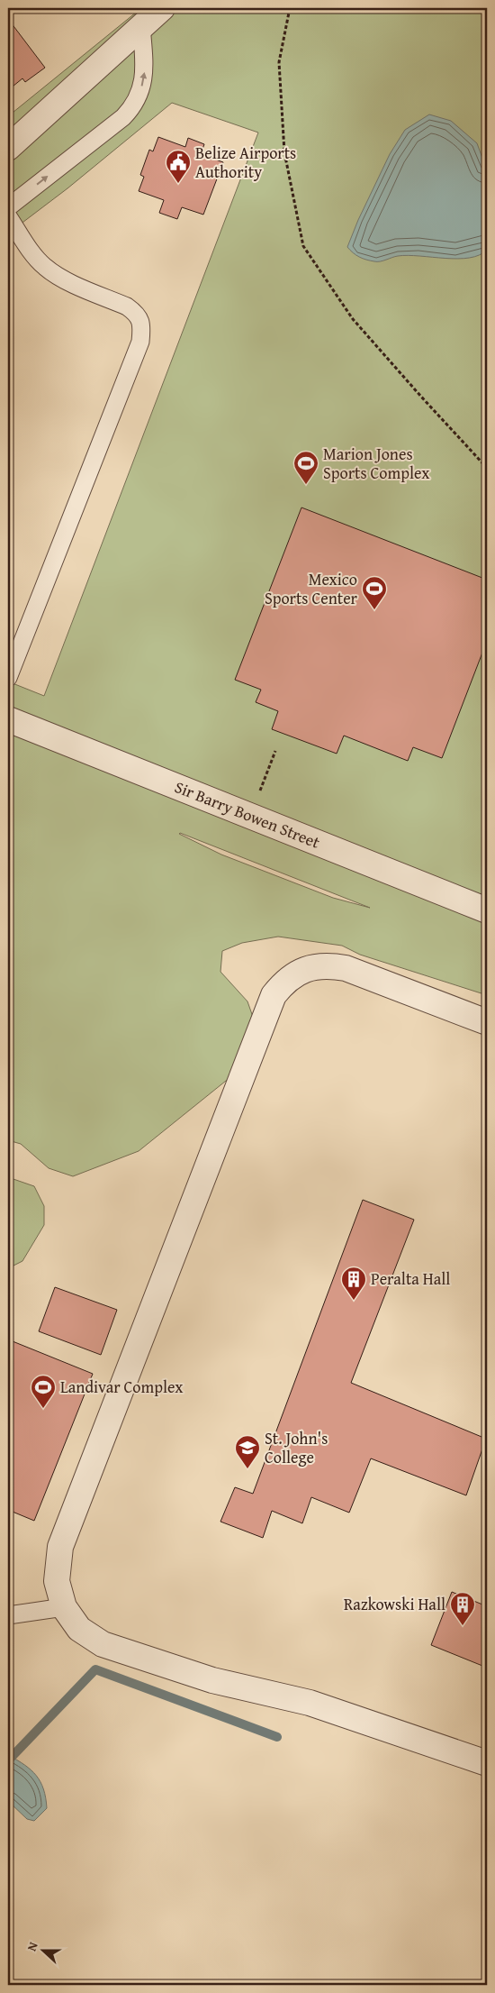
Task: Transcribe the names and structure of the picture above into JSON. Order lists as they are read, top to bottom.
{
  "streets": {
    "street": ["Sir Barry Bowen Street"]
  },
  "places": {
    "public building": ["Belize Airports Authority"],
    "sports": ["Marion Jones Sports Complex", "Mexico Sports Center", "Landivar Complex"],
    "building": ["Peralta Hall", "Razkowski Hall"],
    "school or university": ["St. John's College"]
  },
  "north": "left"
}
